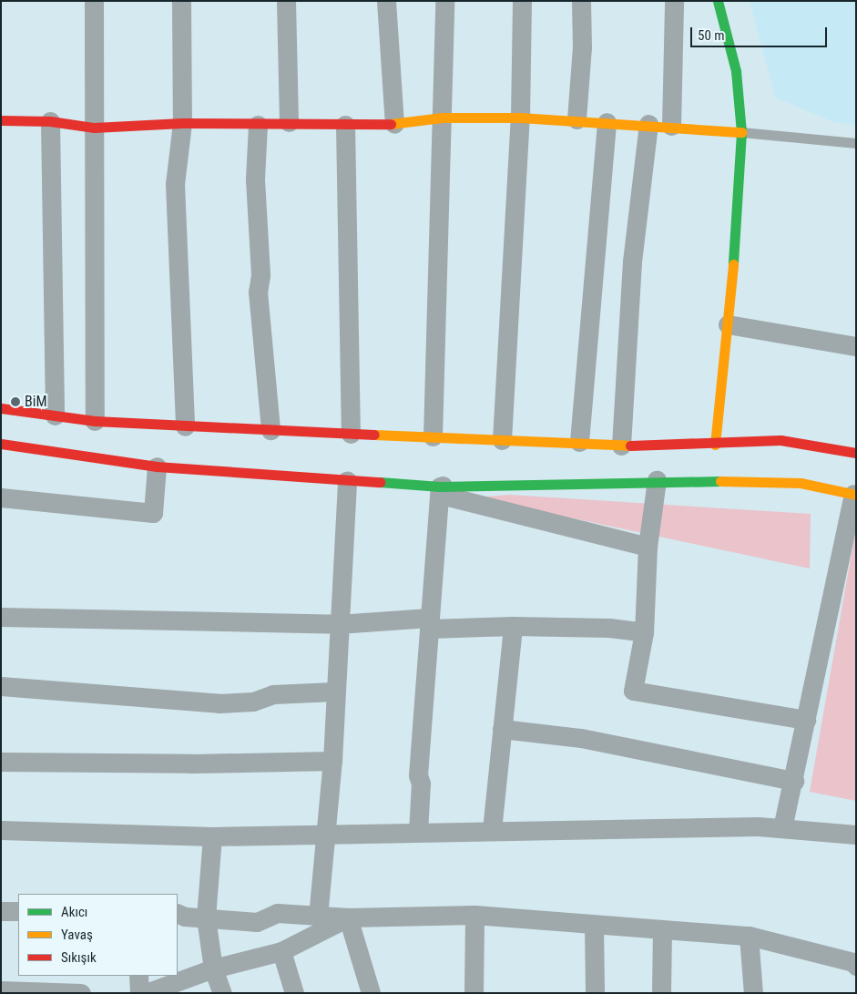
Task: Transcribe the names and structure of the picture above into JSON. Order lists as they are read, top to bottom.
{
  "places": ["BiM"],
  "legend": ["Akıcı", "Yavaş", "Sıkışık"],
  "scale_bar": "50 m"
}
